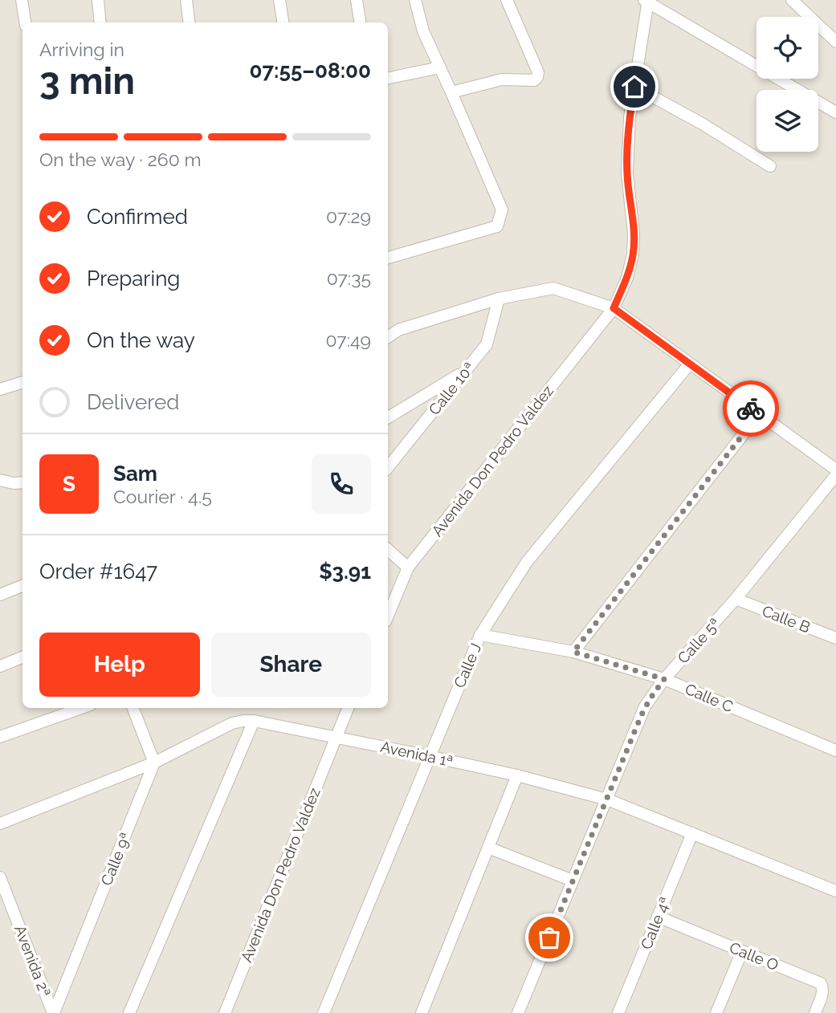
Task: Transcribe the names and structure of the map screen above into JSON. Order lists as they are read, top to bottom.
{
  "streets": {
    "street": [
      "Calle 10ª",
      "Avenida Don Pedro Valdez",
      "Calle B",
      "Calle 5ª",
      "Calle J",
      "Calle C",
      "Avenida 1ª",
      "Calle 9ª",
      "Calle 4ª",
      "Calle O",
      "Avenida 2ª"
    ]
  },
  "crossings": [
    ["Avenida Don Pedro Valdez", "Avenida 1ª"],
    ["Calle B", "Calle 5ª"],
    ["Calle 5ª", "Calle C"],
    ["Calle 5ª", "Avenida 1ª"],
    ["Calle J", "Calle C"],
    ["Calle J", "Avenida 1ª"],
    ["Avenida 1ª", "Calle 9ª"],
    ["Avenida 1ª", "Calle 4ª"],
    ["Calle 9ª", "Avenida 2ª"],
    ["Calle 4ª", "Calle O"]
  ],
  "page": {
    "heading": ["3 min", "Arriving in", "07:55–08:00"],
    "panel": [
      "Sam",
      "Courier · 4.5",
      "Order #1647",
      "$3.91"
    ],
    "bar": "On the way · 260 m",
    "list": [
      ["Confirmed", "07:29"],
      ["Preparing", "07:35"],
      ["On the way", "07:49"],
      "Delivered"
    ],
    "round": "S",
    "buttons": ["Help", "Share"]
  }
}
